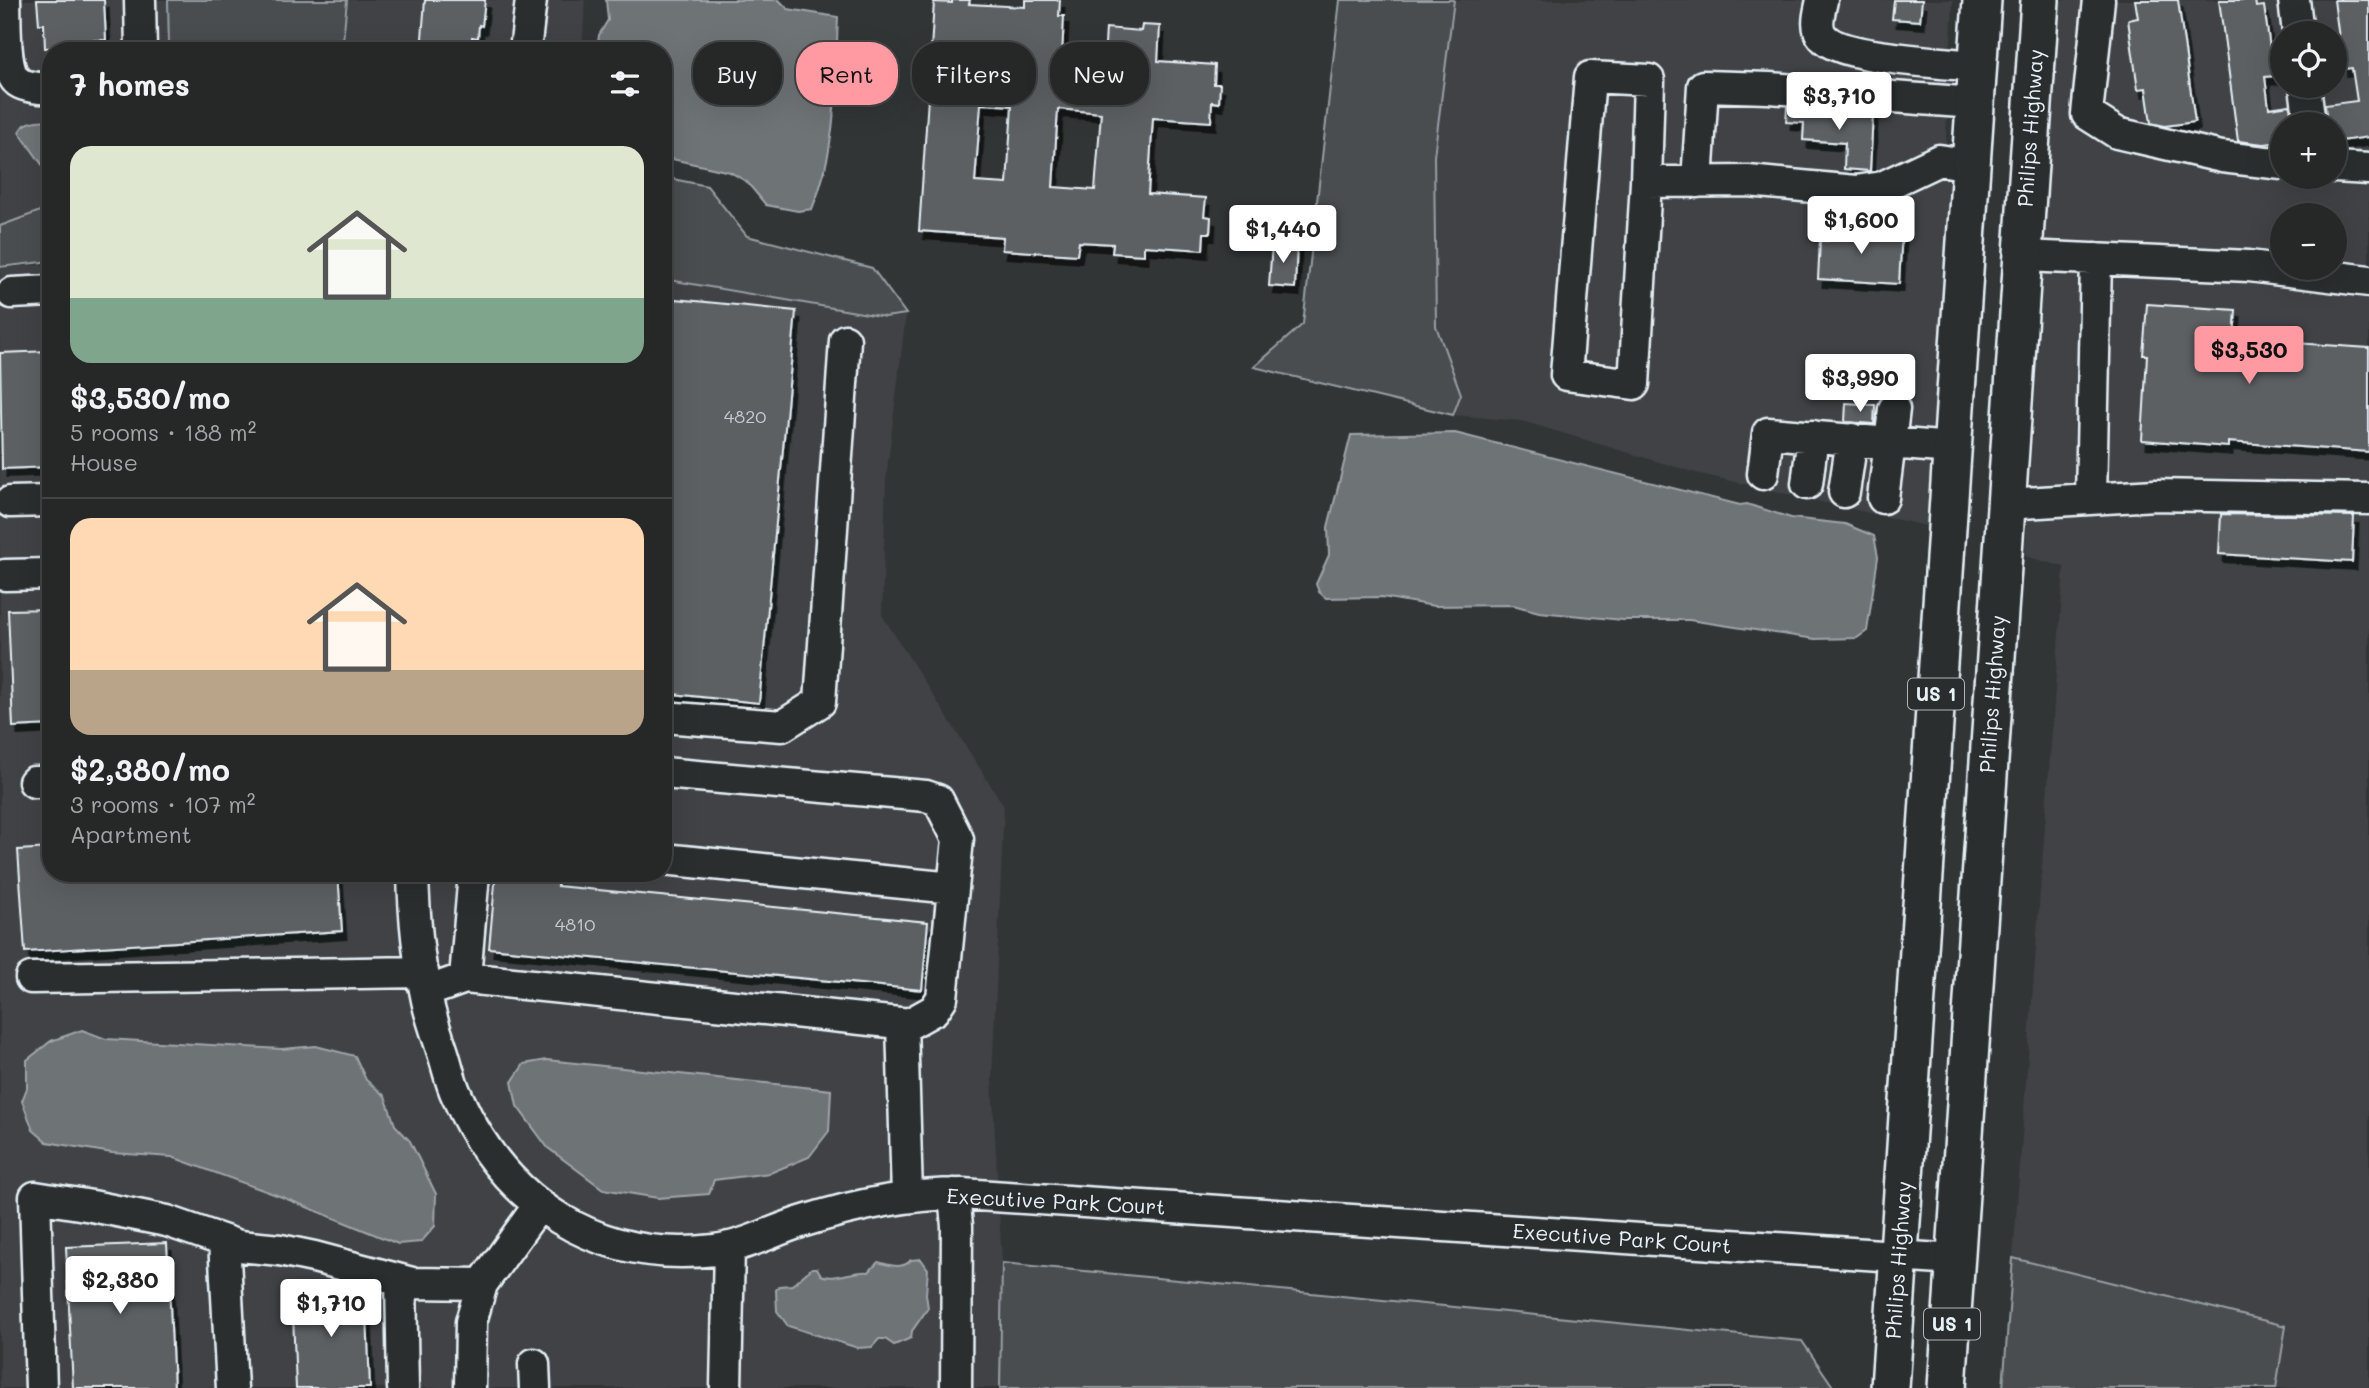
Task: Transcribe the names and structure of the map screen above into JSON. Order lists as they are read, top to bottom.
{
  "streets": {
    "main road": ["Philips Highway", "US 1"],
    "street": ["Executive Park Court"]
  },
  "crossings": [
    ["Philips Highway", "Executive Park Court"]
  ],
  "house_numbers": ["4820", "4810"],
  "page": {
    "map_buttons": ["+", "−"],
    "chip": [
      "Buy",
      "Rent",
      "Filters",
      "New"
    ],
    "heading": "7 homes",
    "price": [
      "$3,710",
      "$1,600",
      "$1,440",
      "$3,530",
      "$3,990",
      "$2,380",
      "$1,710"
    ],
    "list": [
      {
        "name": "$3,530/mo",
        "note": "5 rooms · 188 m² · House"
      },
      {
        "name": "$2,380/mo",
        "note": "3 rooms · 107 m² · Apartment"
      }
    ]
  }
}
